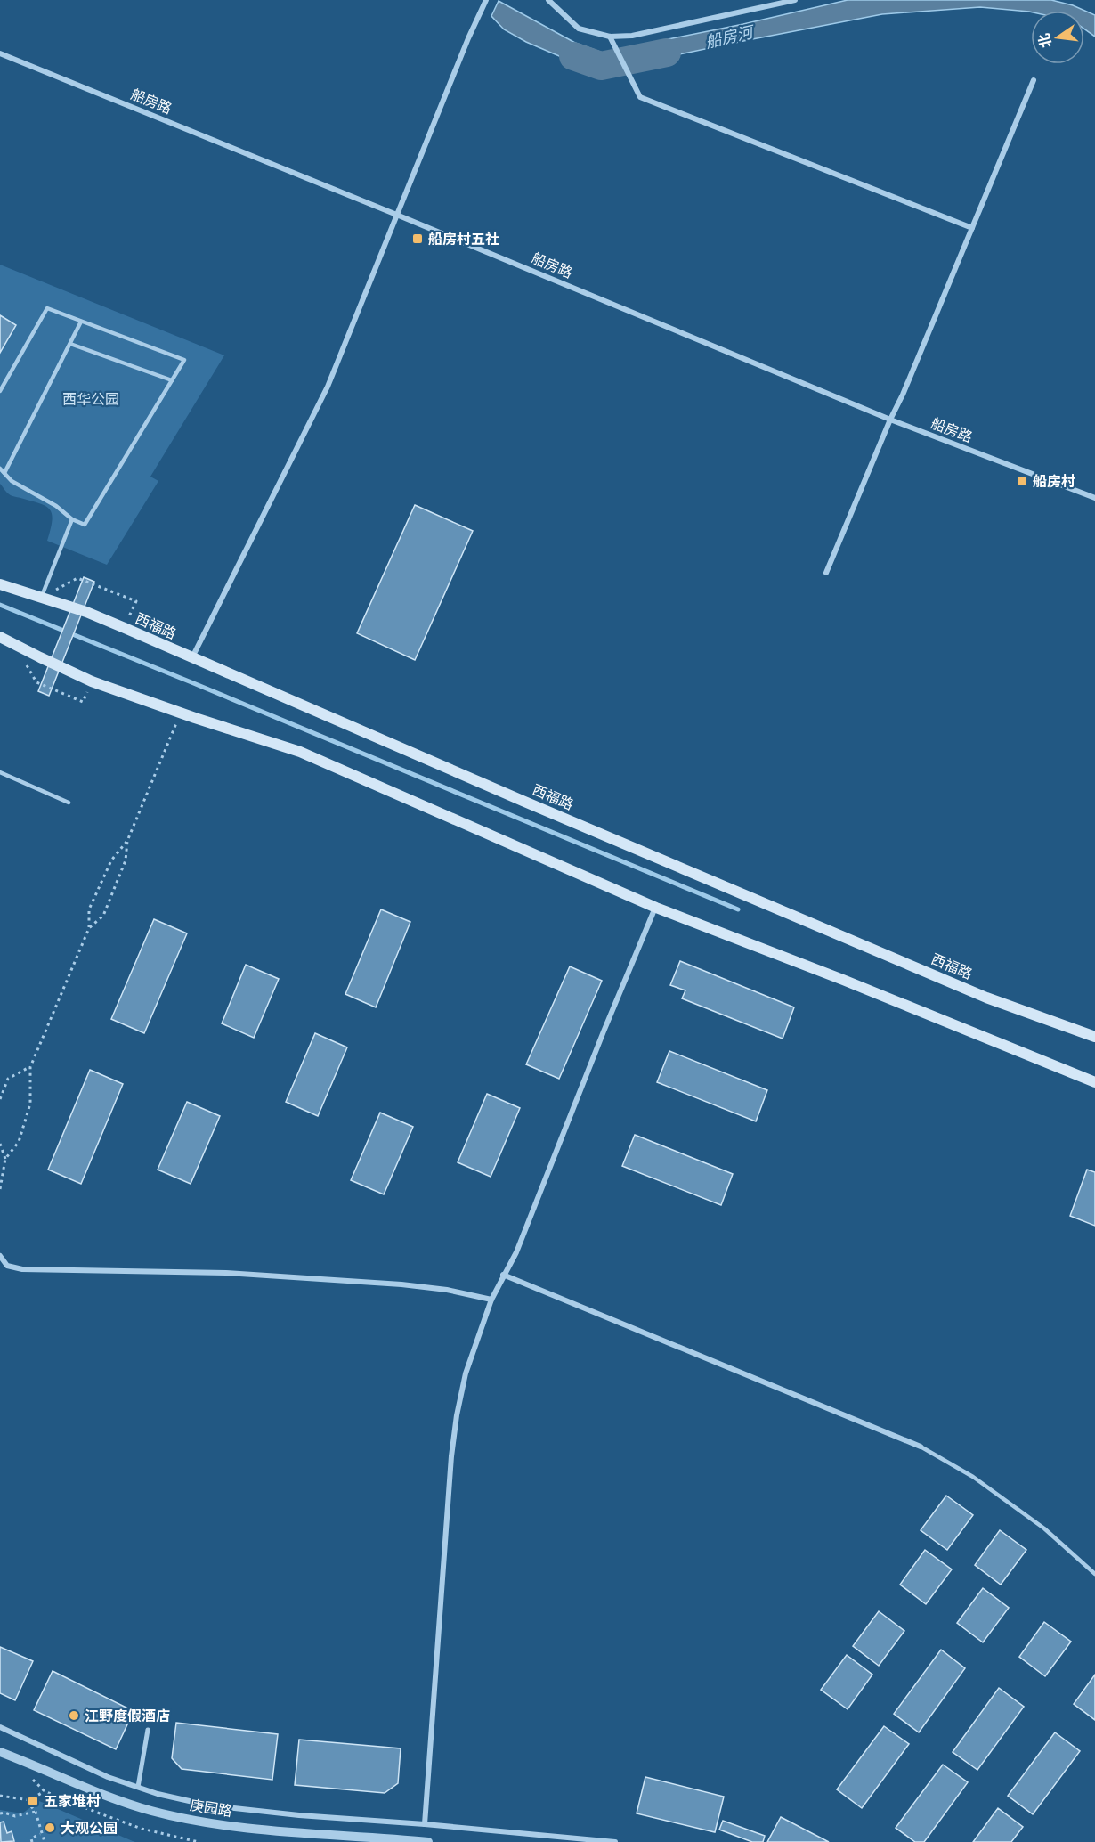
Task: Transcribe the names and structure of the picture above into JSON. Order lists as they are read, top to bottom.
{
  "streets": {
    "main road": ["西福路"],
    "street": ["船房路", "庚园路"]
  },
  "water": ["船房河"],
  "parks": ["西华公园"],
  "places": {
    "transit": ["船房村五社", "船房村", "五家堆村"],
    "other": ["江野度假酒店", "大观公园"]
  },
  "north": "left"
}
